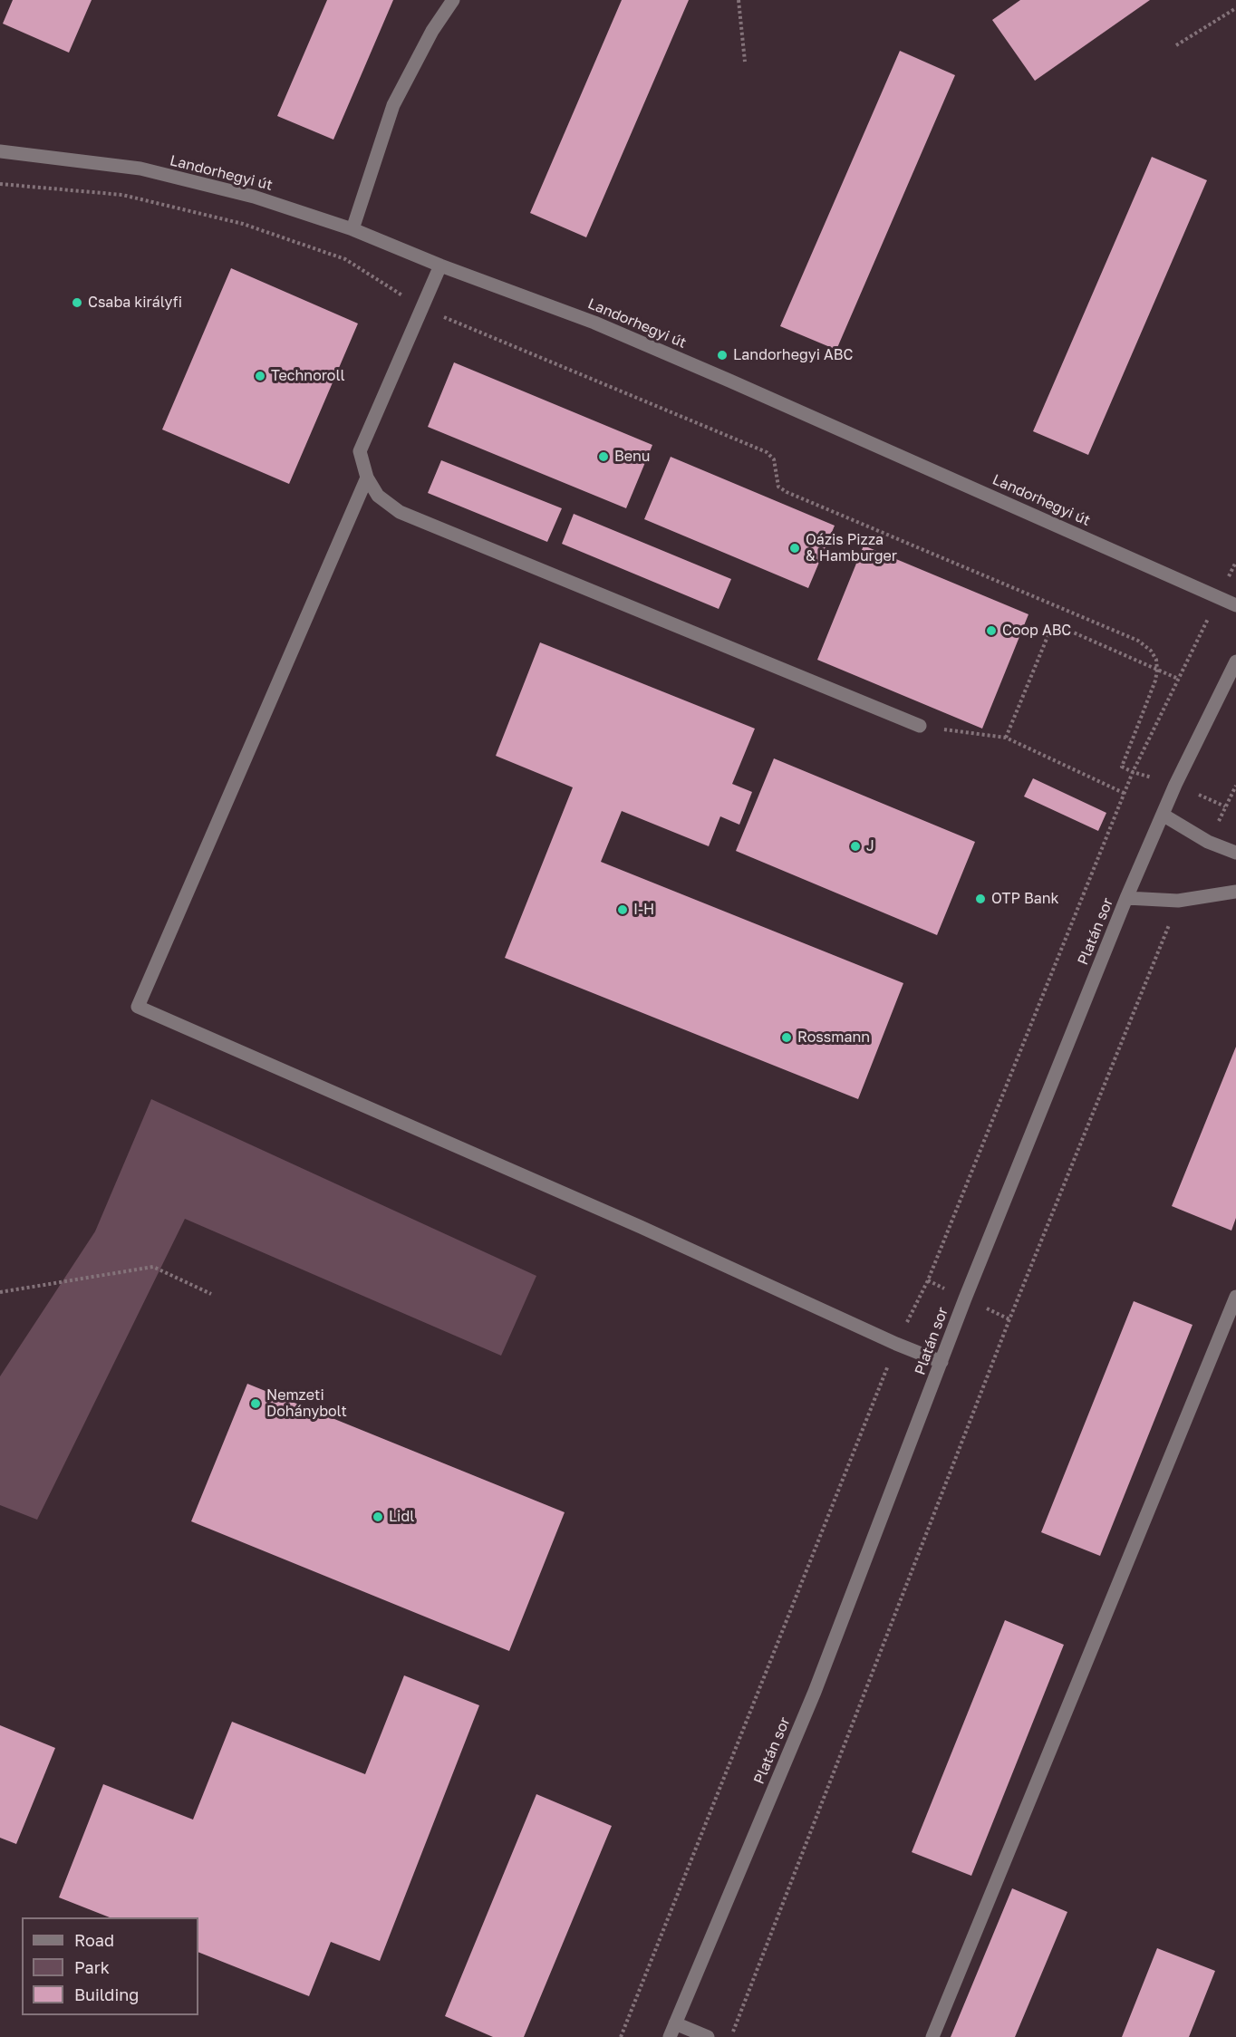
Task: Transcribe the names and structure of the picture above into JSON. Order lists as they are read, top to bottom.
{
  "streets": {
    "street": ["Landorhegyi út", "Platán sor"]
  },
  "places": [
    "Csaba királyfi",
    "Landorhegyi ABC",
    "Technoroll",
    "Benu",
    "Oázis Pizza & Hamburger",
    "Coop ABC",
    "J",
    "OTP Bank",
    "I-H",
    "Rossmann",
    "Nemzeti Dohánybolt",
    "Lidl"
  ],
  "legend": ["Road", "Park", "Building"]
}
